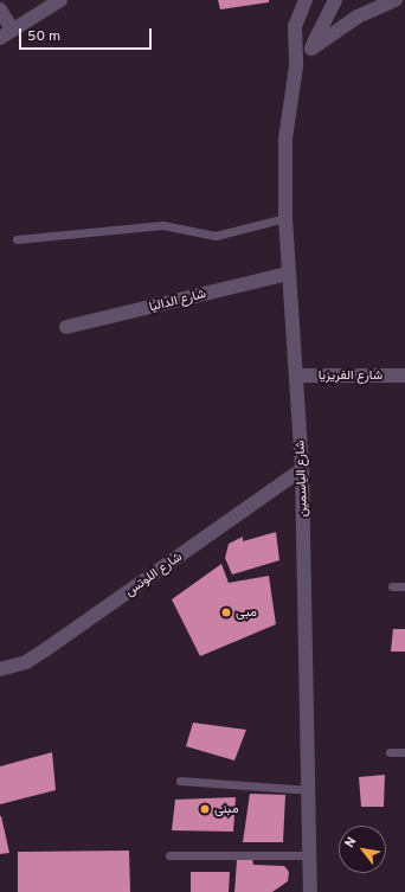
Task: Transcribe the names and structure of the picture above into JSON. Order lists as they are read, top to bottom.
{
  "streets": {
    "street": [
      "شارع الداليا",
      "شارع الفريزيا",
      "شارع الياسمين",
      "شارع اللوتس"
    ]
  },
  "crossings": [
    ["شارع الداليا", "شارع الياسمين"],
    ["شارع الفريزيا", "شارع الياسمين"],
    ["شارع الياسمين", "شارع اللوتس"]
  ],
  "places": ["مبى", "مبنى"],
  "scale_bar": "50 m",
  "north": "top left"
}
